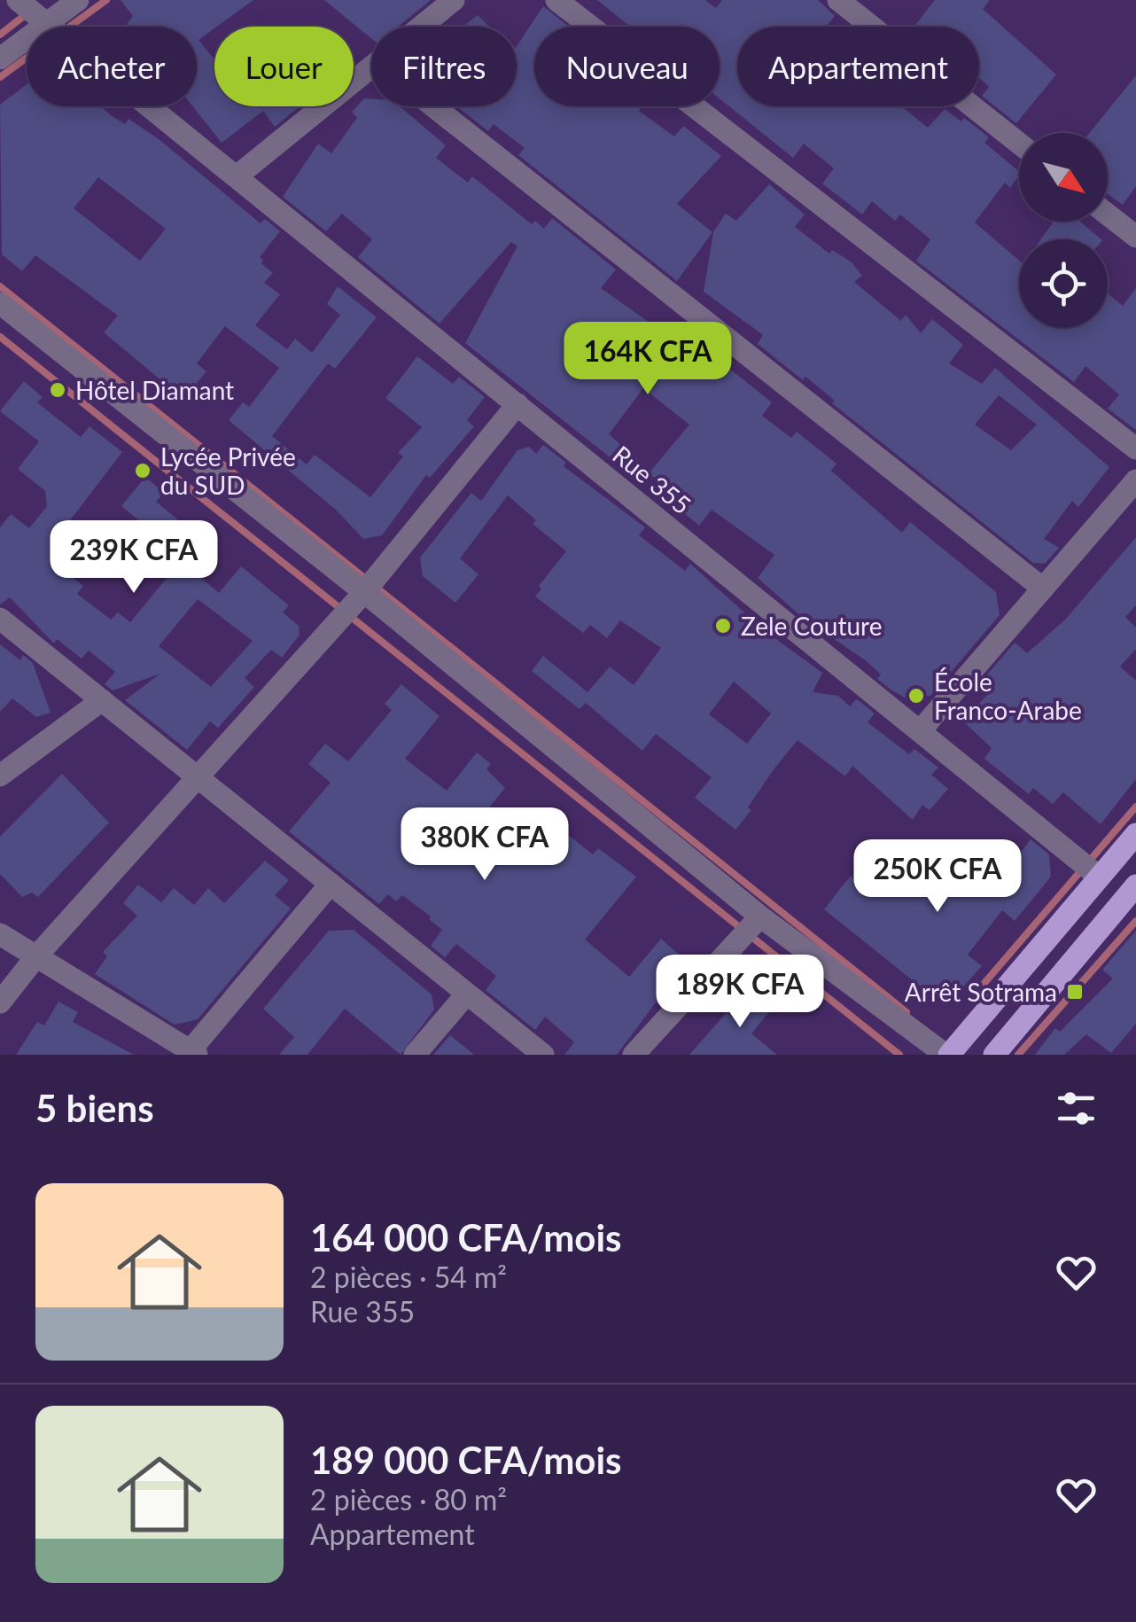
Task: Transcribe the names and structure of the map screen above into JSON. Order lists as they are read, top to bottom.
{
  "streets": {
    "street": ["Rue 355"]
  },
  "places": {
    "other": [
      "Hôtel Diamant",
      "Lycée Privée du SUD",
      "Zele Couture",
      "École Franco-Arabe"
    ],
    "transit": ["Arrêt Sotrama"]
  },
  "north": "bottom right",
  "page": {
    "chip": [
      "Acheter",
      "Louer",
      "Filtres",
      "Nouveau",
      "Appartement"
    ],
    "price": [
      "164K CFA",
      "239K CFA",
      "380K CFA",
      "250K CFA",
      "189K CFA"
    ],
    "heading": "5 biens",
    "list": [
      {
        "name": "164 000 CFA/mois",
        "note": "2 pièces · 54 m² · Rue 355"
      },
      {
        "name": "189 000 CFA/mois",
        "note": "2 pièces · 80 m² · Appartement"
      }
    ]
  }
}
